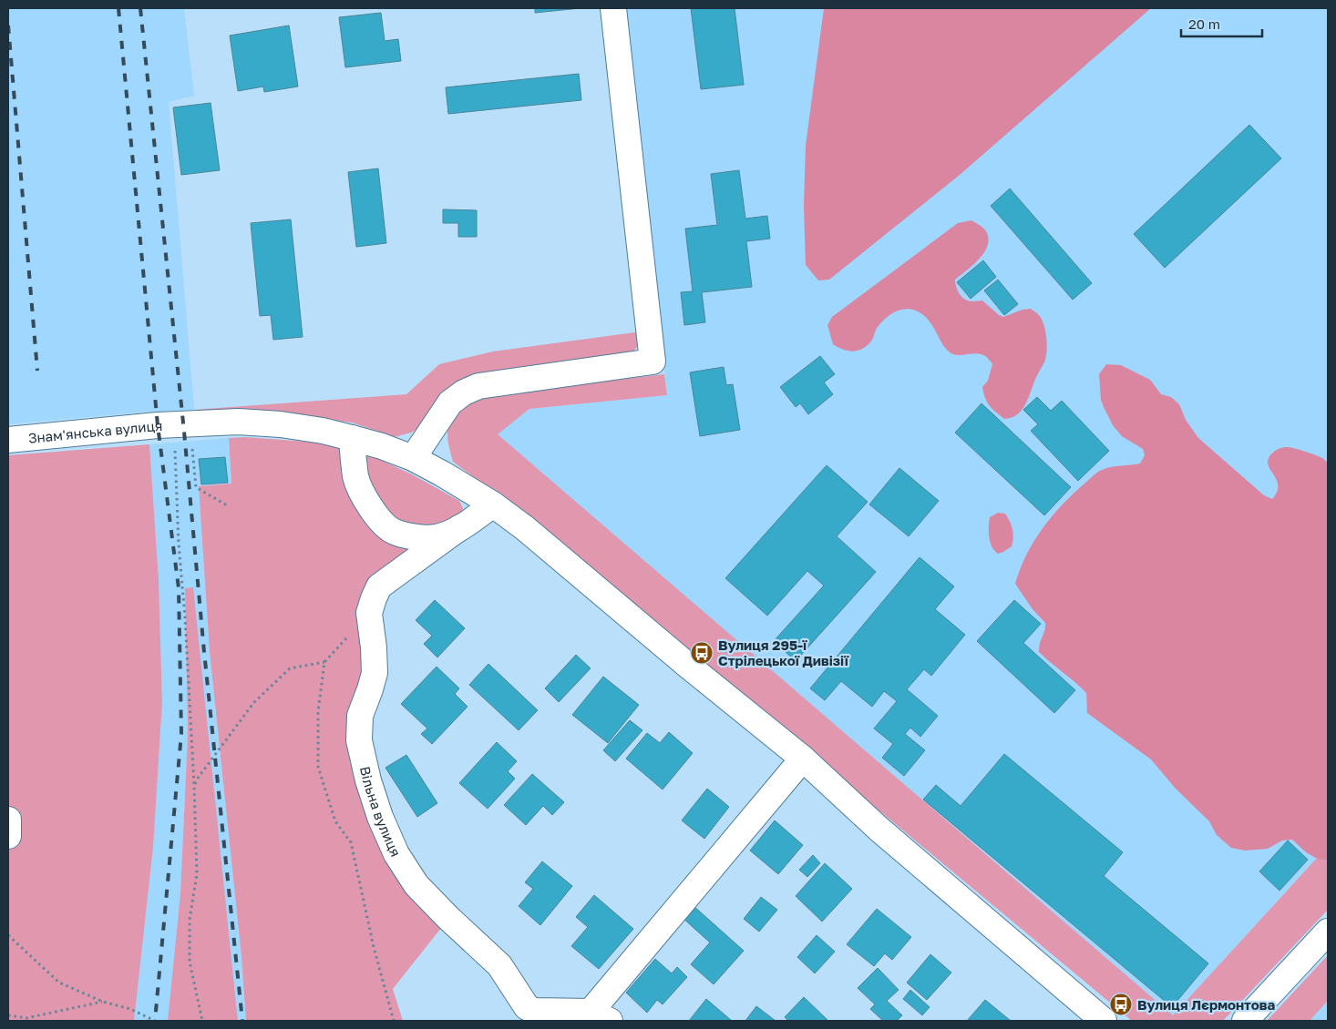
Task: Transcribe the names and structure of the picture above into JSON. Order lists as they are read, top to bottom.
{
  "streets": {
    "street": ["Знам'янська вулиця", "Вільна вулиця"]
  },
  "crossings": [
    ["Знам'янська вулиця", "Вільна вулиця"]
  ],
  "places": {
    "bus stop": ["Вулиця 295-ї Стрілецької Дивізії", "Вулиця Лєрмонтова"]
  },
  "scale_bar": "20 m"
}
